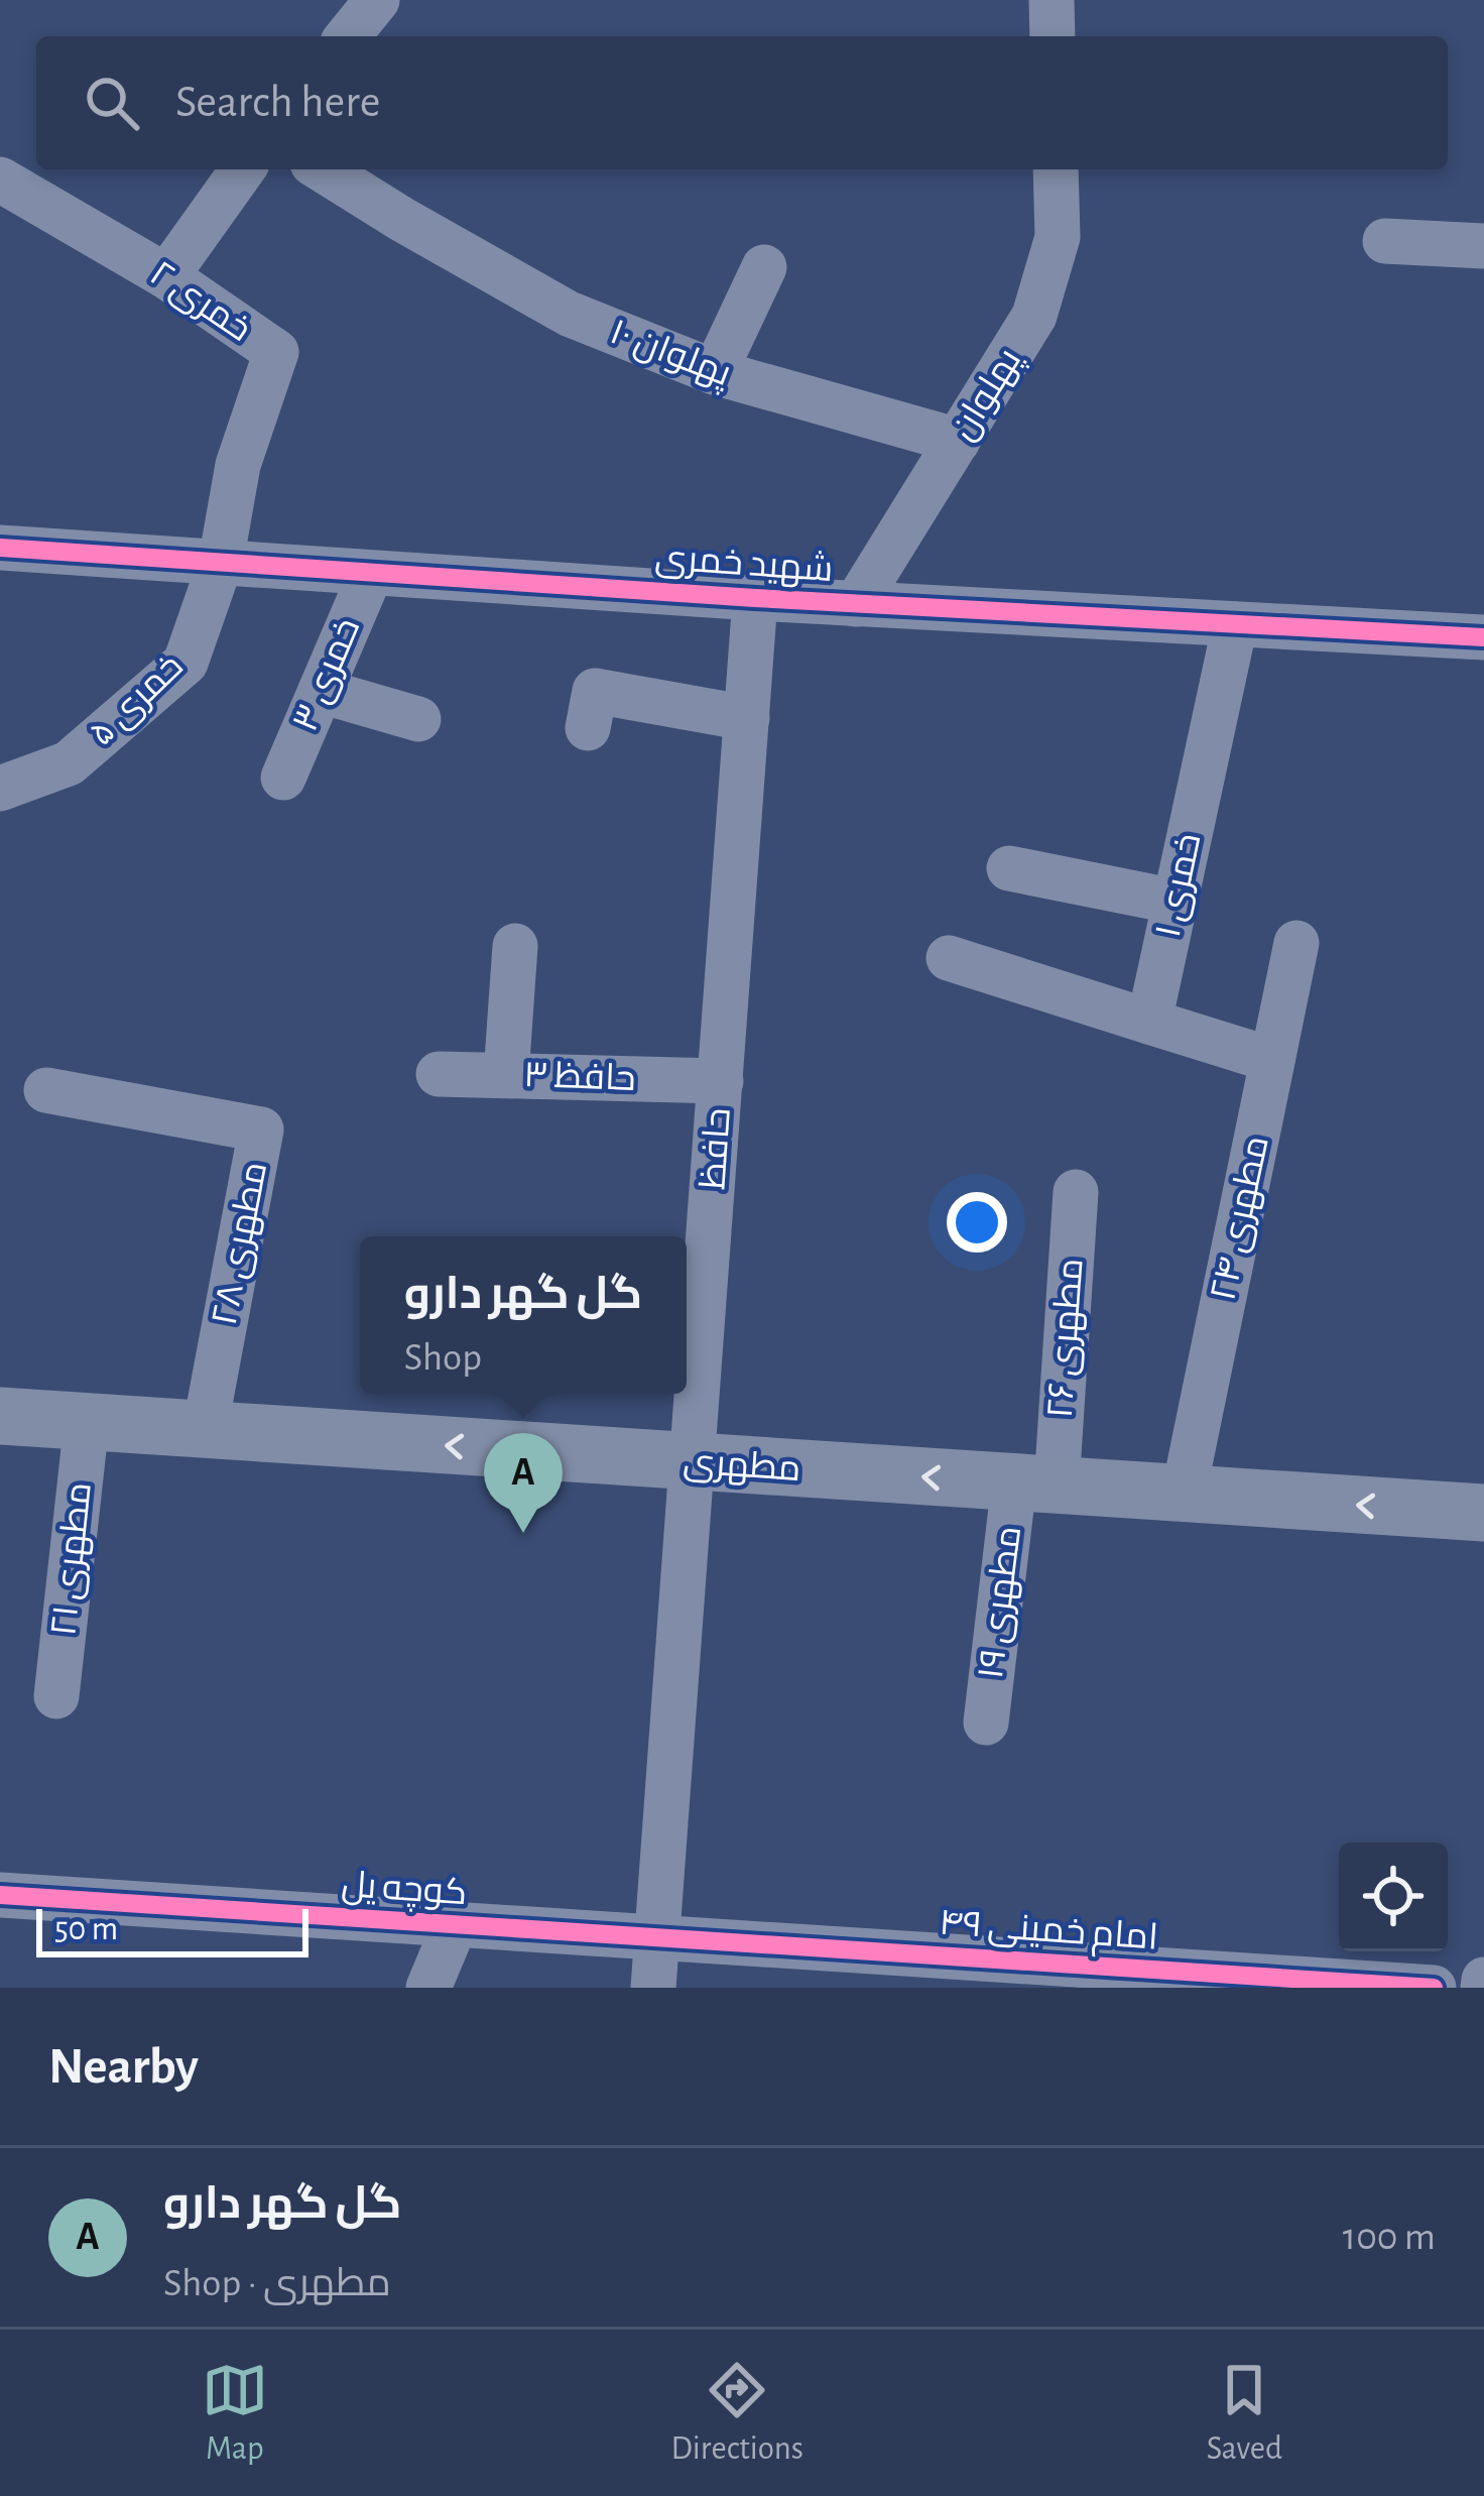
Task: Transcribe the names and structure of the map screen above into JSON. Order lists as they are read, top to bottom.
{
  "streets": {
    "main road": ["مطهری"],
    "street": [
      "خمری ۲",
      "پهلوان ۱۰",
      "پهلوان",
      "شهید خمری",
      "خمری ۳",
      "خمری ۵",
      "خمری ۱",
      "حافظ ۳",
      "حافظ",
      "مطهری ۲۴",
      "مطهری ۲۸",
      "مطهری ۲۶",
      "مطهری ۲۱",
      "مطهری ۱۹",
      "کوچه یل",
      "امام خمینی ۴۹"
    ]
  },
  "crossings": [
    ["خمری ۲", "شهید خمری"],
    ["خمری ۲", "خمری ۵"],
    ["پهلوان ۱۰", "پهلوان"],
    ["پهلوان", "شهید خمری"],
    ["شهید خمری", "خمری ۳"],
    ["شهید خمری", "خمری ۵"],
    ["شهید خمری", "خمری ۱"],
    ["شهید خمری", "حافظ"],
    ["حافظ ۳", "حافظ"],
    ["حافظ", "مطهری"],
    ["حافظ", "کوچه یل"],
    ["حافظ", "امام خمینی ۴۹"],
    ["مطهری ۲۴", "مطهری"],
    ["مطهری ۲۸", "مطهری"],
    ["مطهری ۲۶", "مطهری"],
    ["مطهری ۲۶", "مطهری ۱۹"],
    ["مطهری", "مطهری ۲۱"],
    ["مطهری", "مطهری ۱۹"],
    ["کوچه یل", "امام خمینی ۴۹"]
  ],
  "one_way": ["مطهری"],
  "scale_bar": "50 m",
  "page": {
    "search": "Search here",
    "popup": ["گل گهر دارو", "Shop"],
    "pins": "A",
    "scale": "50 m",
    "heading": "Nearby",
    "list": [
      {
        "mark": "A",
        "name": "گل گهر دارو",
        "note": "Shop · مطهری",
        "value": "100 m"
      }
    ],
    "nav": ["Map", "Directions", "Saved"]
  }
}
